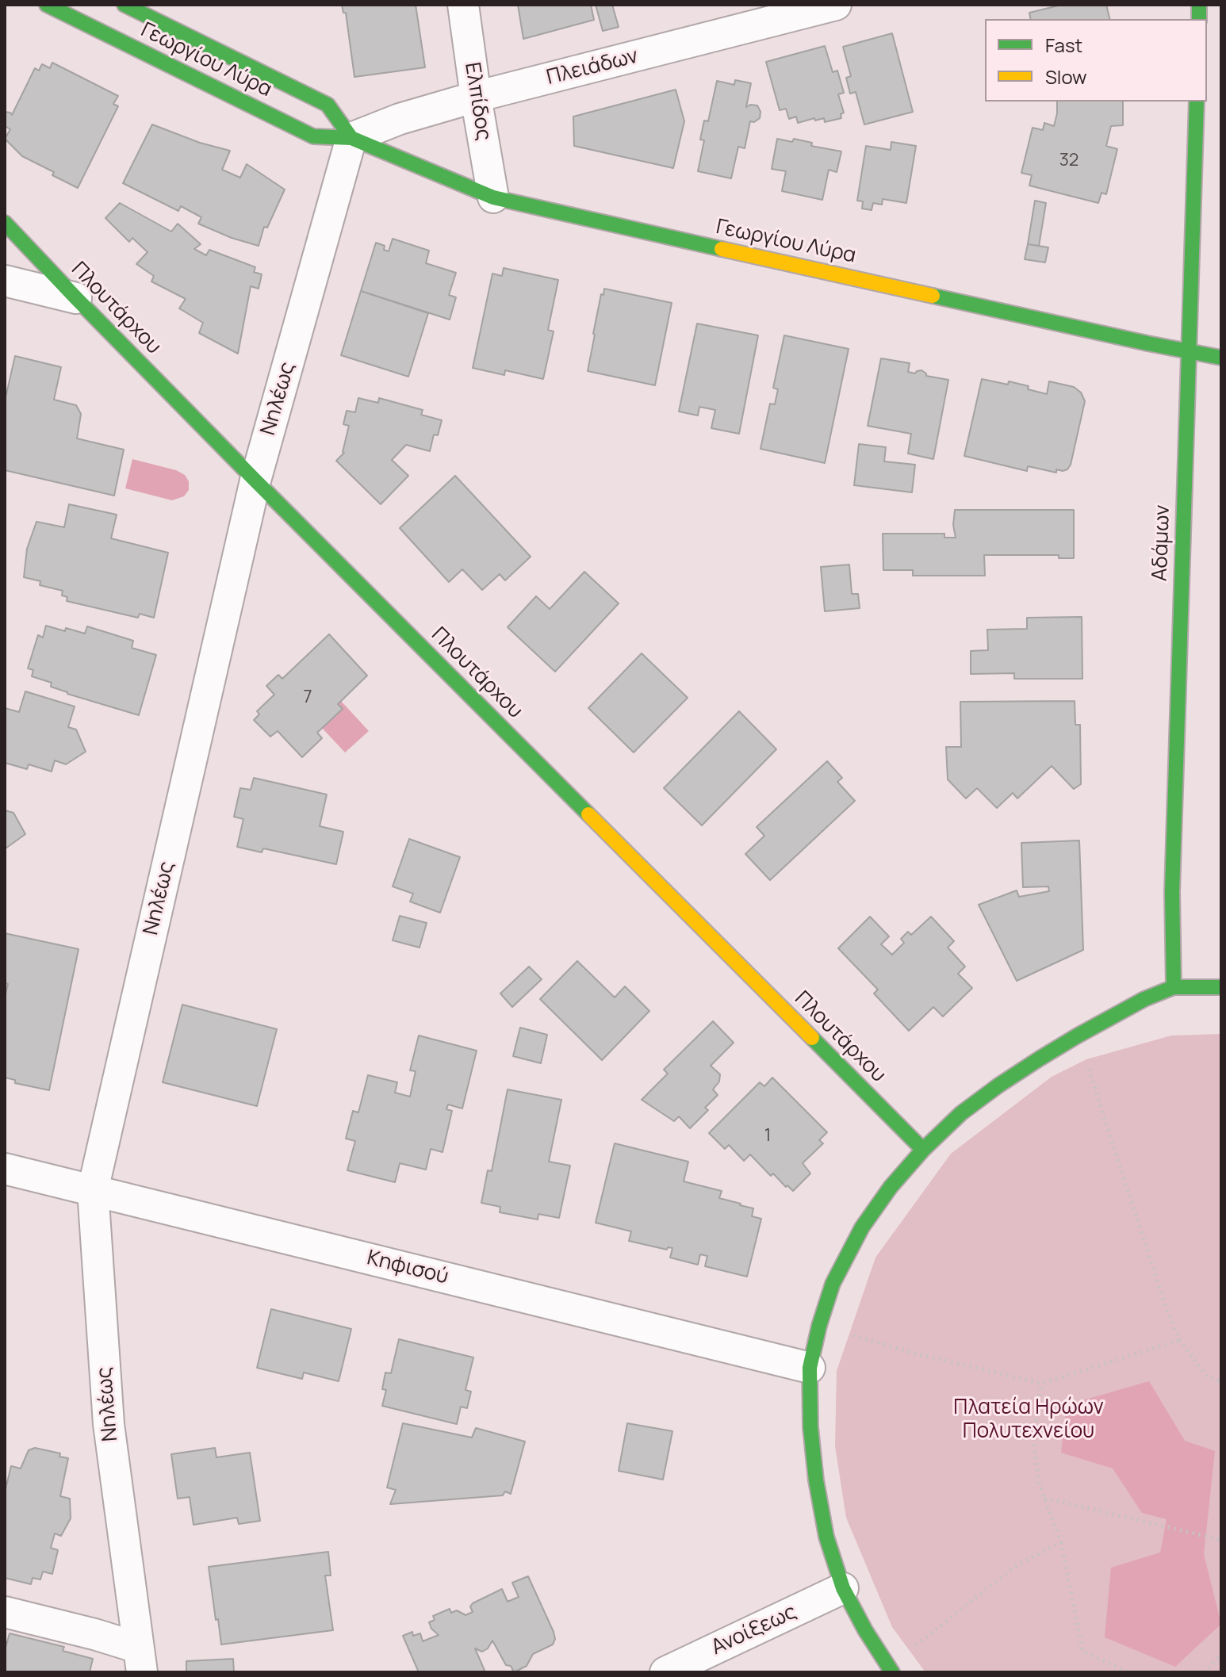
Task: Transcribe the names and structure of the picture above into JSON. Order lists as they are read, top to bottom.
{
  "streets": {
    "street": [
      "Γεωργίου Λύρα",
      "Πλειάδων",
      "Ελπίδος",
      "Πλουτάρχου",
      "Νηλέως",
      "Αδάμων",
      "Κηφισού",
      "Ανοίξεως"
    ]
  },
  "crossings": [
    ["Γεωργίου Λύρα", "Πλειάδων"],
    ["Γεωργίου Λύρα", "Ελπίδος"],
    ["Γεωργίου Λύρα", "Νηλέως"],
    ["Γεωργίου Λύρα", "Αδάμων"],
    ["Πλειάδων", "Ελπίδος"],
    ["Πλειάδων", "Νηλέως"],
    ["Πλουτάρχου", "Νηλέως"],
    ["Νηλέως", "Κηφισού"]
  ],
  "parks": ["Πλατεία Ηρώων Πολυτεχνείου"],
  "house_numbers": ["32", "7", "1"],
  "legend": ["Fast", "Slow"]
}
